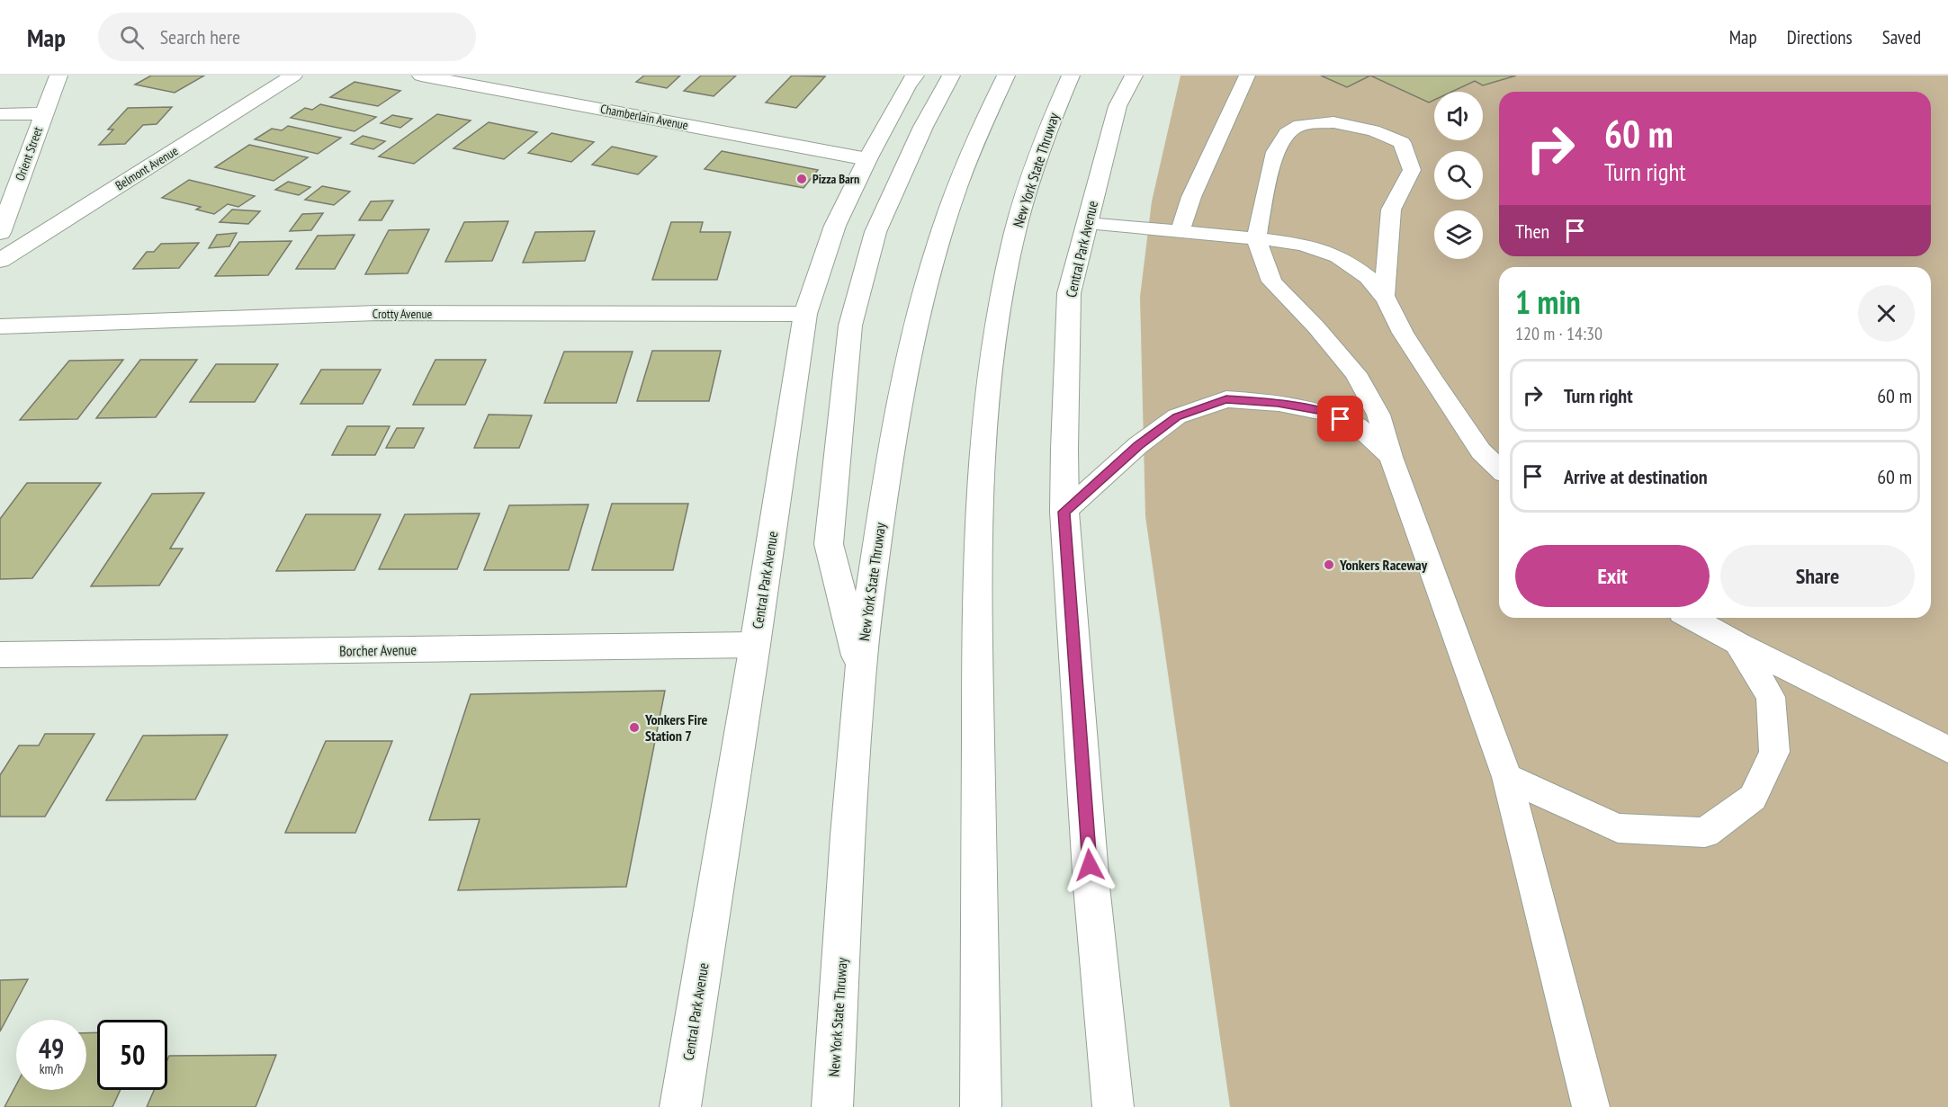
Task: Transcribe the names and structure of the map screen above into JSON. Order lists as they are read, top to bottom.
{
  "streets": {
    "main road": [
      "Chamberlain Avenue",
      "Orient Street",
      "Belmont Avenue",
      "New York State Thruway",
      "Central Park Avenue",
      "Crotty Avenue",
      "Borcher Avenue"
    ]
  },
  "crossings": [
    ["Chamberlain Avenue", "Central Park Avenue"],
    ["Central Park Avenue", "Crotty Avenue"],
    ["Central Park Avenue", "Borcher Avenue"]
  ],
  "places": ["Pizza Barn", "Yonkers Raceway", "Yonkers Fire Station 7"],
  "page": {
    "header": "Map",
    "search": "Search here",
    "nav": ["Map", "Directions", "Saved"],
    "turn": ["60 m", "Turn right"],
    "then": "Then",
    "heading": ["1 min", "120 m · 14:30"],
    "list": [
      {
        "name": "Turn right",
        "value": "60 m"
      },
      {
        "name": "Arrive at destination",
        "value": "60 m"
      }
    ],
    "buttons": ["Exit", "Share"],
    "speed": "49 km/h",
    "limit": "50"
  }
}
